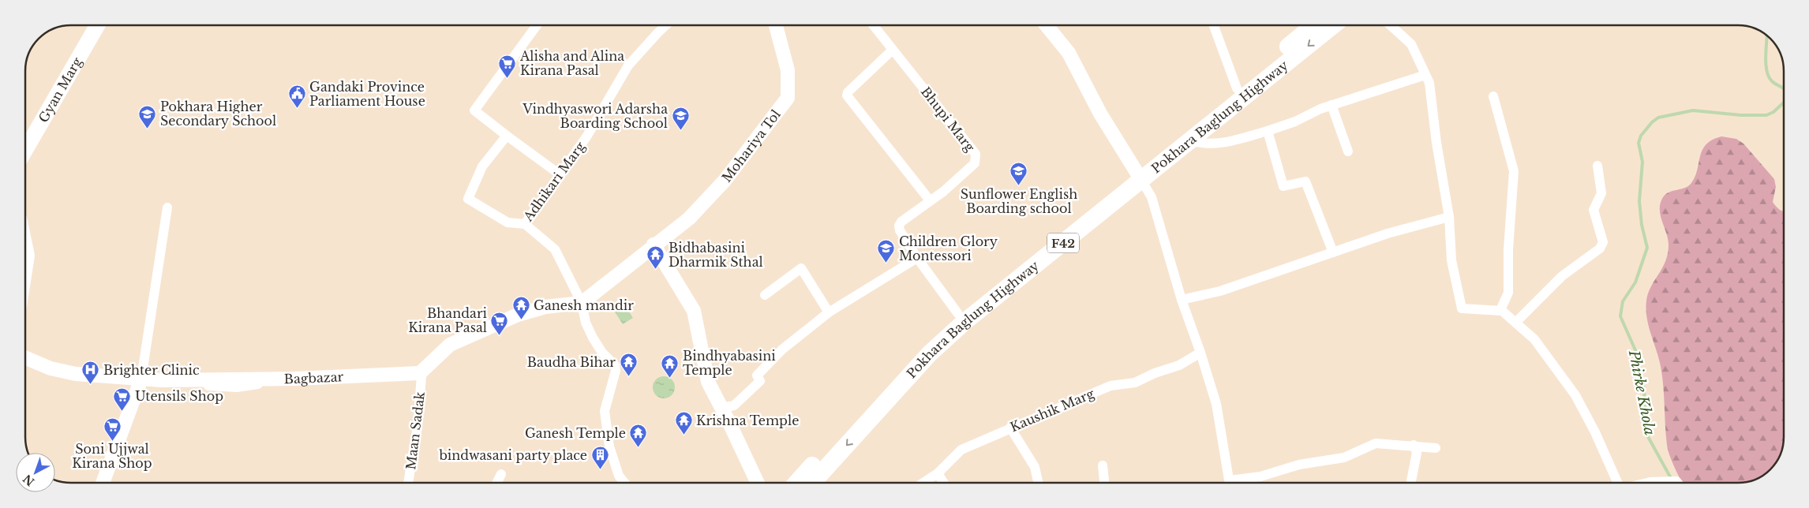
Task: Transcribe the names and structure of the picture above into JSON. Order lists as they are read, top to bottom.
{
  "streets": {
    "highway": ["Pokhara Baglung Highway", "F42"],
    "main road": ["Gyan Marg", "Mohariya Tol", "Bagbazar"],
    "street": [
      "Bhupi Marg",
      "Adhikari Marg",
      "Kaushik Marg",
      "Maan Sadak"
    ]
  },
  "crossings": [
    ["Bagbazar", "Maan Sadak"]
  ],
  "water": ["Phirke Khola"],
  "places": {
    "supermarket": [
      "Alisha and Alina Kirana Pasal",
      "Bhandari Kirana Pasal",
      "Utensils Shop",
      "Soni Ujjwal Kirana Shop"
    ],
    "public building": ["Gandaki Province Parliament House"],
    "school or university": [
      "Pokhara Higher Secondary School",
      "Vindhyaswori Adarsha Boarding School",
      "Sunflower English Boarding school",
      "Children Glory Montessori"
    ],
    "temple": [
      "Bidhabasini Dharmik Sthal",
      "Ganesh mandir",
      "Baudha Bihar",
      "Bindhyabasini Temple",
      "Krishna Temple",
      "Ganesh Temple"
    ],
    "hospital": ["Brighter Clinic"],
    "building": ["bindwasani party place"]
  },
  "north": "bottom left"
}
